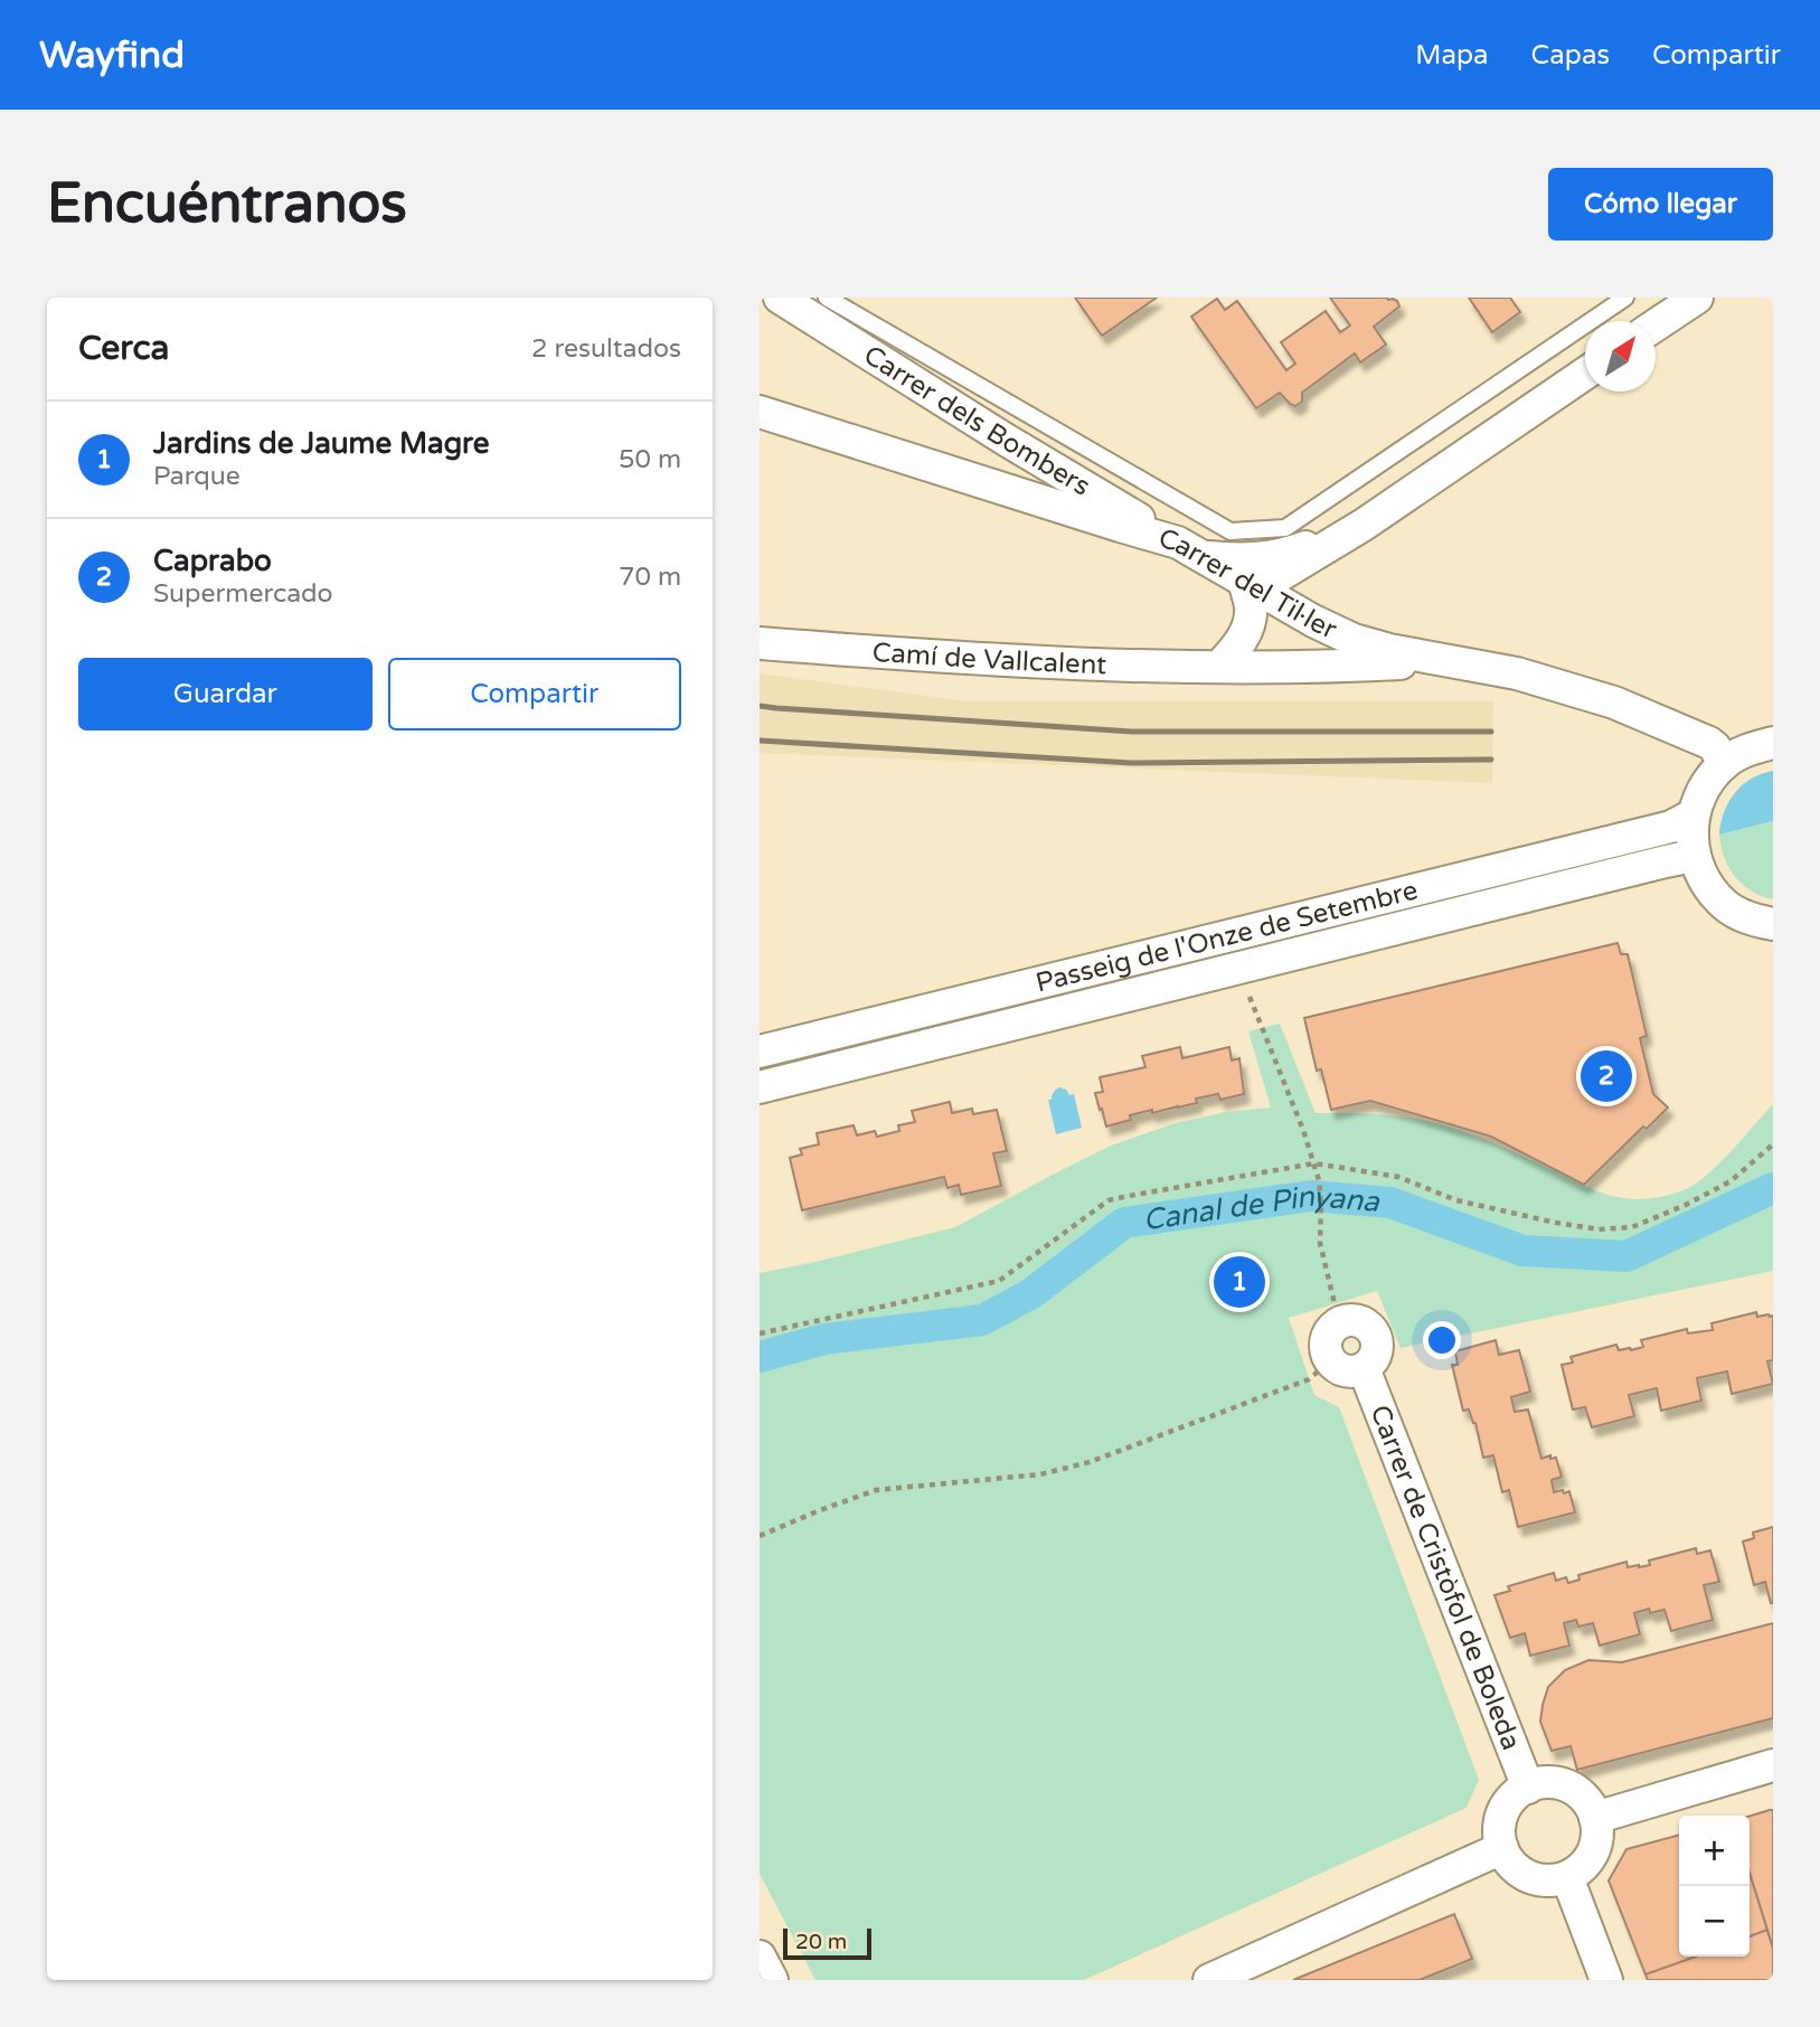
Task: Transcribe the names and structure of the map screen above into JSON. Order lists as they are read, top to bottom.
{
  "streets": {
    "street": [
      "Carrer dels Bombers",
      "Carrer del Til·ler",
      "Camí de Vallcalent",
      "Passeig de l'Onze de Setembre",
      "Carrer de Cristòfol de Boleda"
    ]
  },
  "crossings": [
    ["Carrer dels Bombers", "Carrer del Til·ler"],
    ["Carrer del Til·ler", "Camí de Vallcalent"]
  ],
  "water": ["Canal de Pinyana"],
  "scale_bar": "20 m",
  "north": "top right",
  "page": {
    "header": "Wayfind",
    "nav": ["Mapa", "Capas", "Compartir"],
    "buttons": [
      "Cómo llegar",
      ["Guardar", "Compartir"]
    ],
    "title": "Encuéntranos",
    "heading": ["Cerca", "2 resultados"],
    "list": [
      {
        "mark": "1",
        "name": "Jardins de Jaume Magre",
        "note": "Parque",
        "value": "50 m"
      },
      {
        "mark": "2",
        "name": "Caprabo",
        "note": "Supermercado",
        "value": "70 m"
      }
    ],
    "pins": ["2", "1"],
    "map_buttons": ["+", "−"],
    "scale": "20 m"
  }
}
